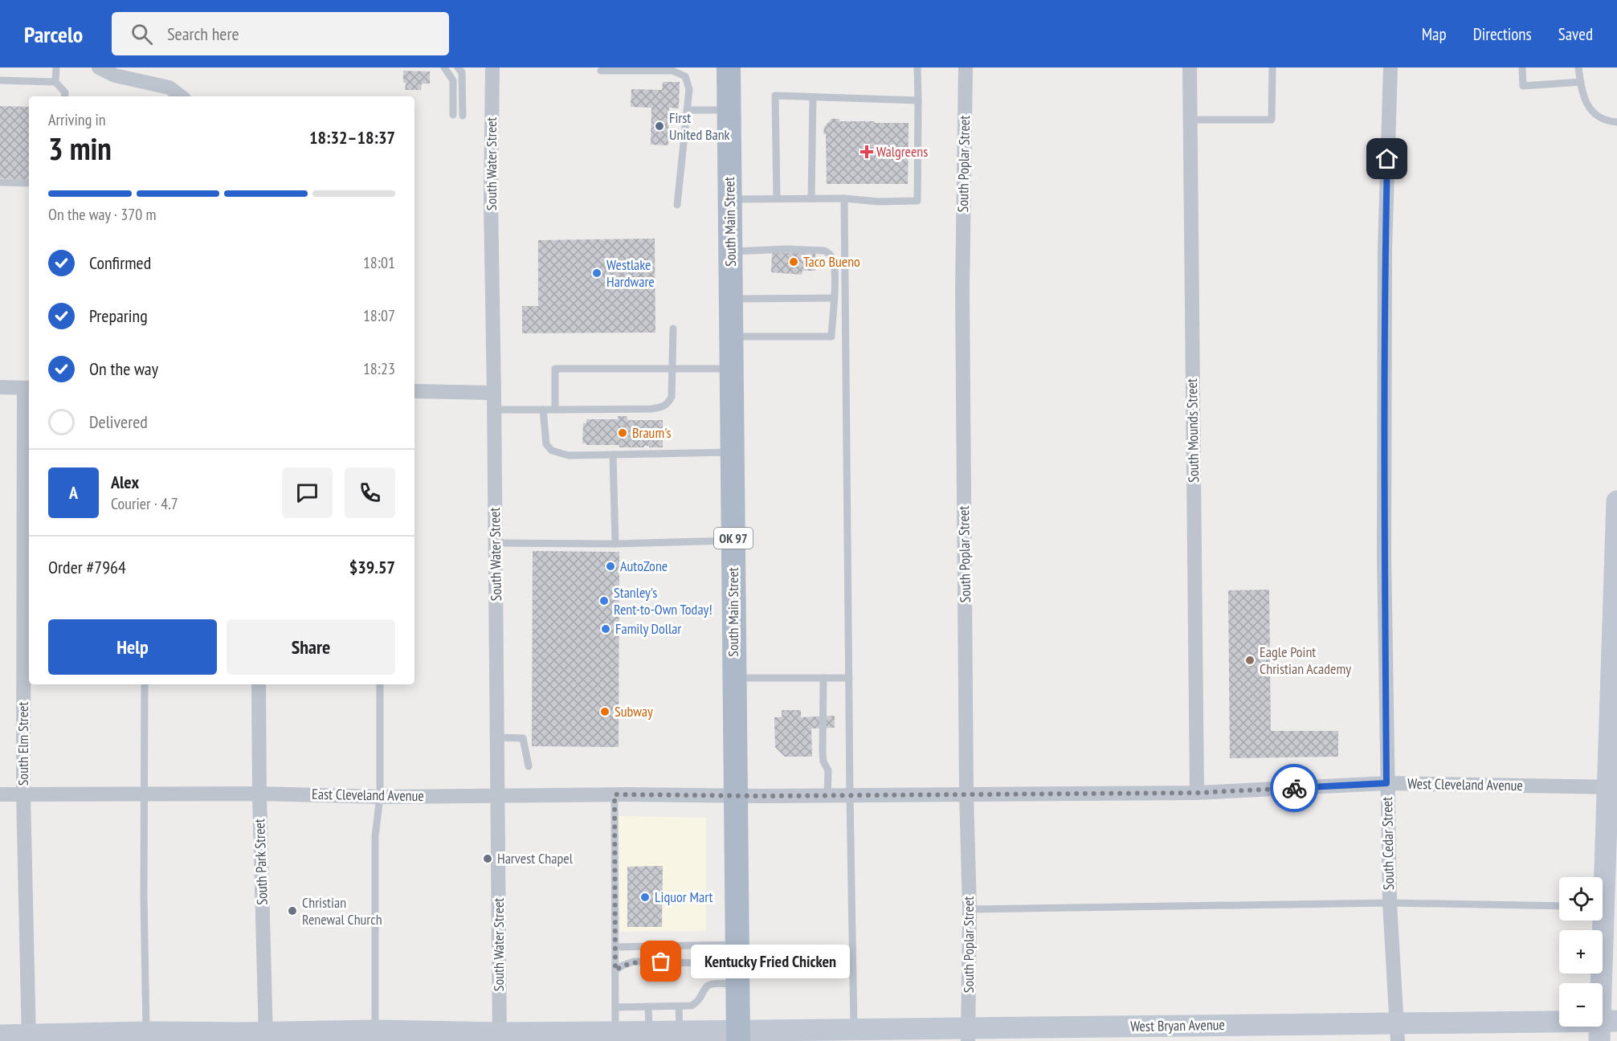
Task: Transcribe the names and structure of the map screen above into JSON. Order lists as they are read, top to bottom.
{
  "streets": {
    "main road": ["South Main Street", "OK 97"],
    "street": [
      "South Water Street",
      "South Poplar Street",
      "South Mounds Street",
      "South Elm Street",
      "West Cleveland Avenue",
      "East Cleveland Avenue",
      "South Cedar Street",
      "South Park Street",
      "West Bryan Avenue"
    ]
  },
  "crossings": [
    ["South Water Street", "East Cleveland Avenue"],
    ["South Water Street", "West Bryan Avenue"],
    ["South Poplar Street", "West Cleveland Avenue"],
    ["South Poplar Street", "West Bryan Avenue"],
    ["South Main Street", "West Cleveland Avenue"],
    ["South Main Street", "East Cleveland Avenue"],
    ["South Main Street", "West Bryan Avenue"],
    ["South Mounds Street", "West Cleveland Avenue"],
    ["South Elm Street", "East Cleveland Avenue"],
    ["South Elm Street", "West Bryan Avenue"],
    ["West Cleveland Avenue", "East Cleveland Avenue"],
    ["West Cleveland Avenue", "South Cedar Street"],
    ["East Cleveland Avenue", "South Park Street"],
    ["South Cedar Street", "West Bryan Avenue"],
    ["South Park Street", "West Bryan Avenue"]
  ],
  "places": {
    "other": [
      "First United Bank",
      "Taco Bueno",
      "Westlake Hardware",
      "Braum's",
      "AutoZone",
      "Stanley's Rent-to-Own Today!",
      "Family Dollar",
      "Eagle Point Christian Academy",
      "Subway",
      "Harvest Chapel",
      "Liquor Mart",
      "Christian Renewal Church",
      "Kentucky Fried Chicken"
    ],
    "health": ["Walgreens"]
  },
  "page": {
    "header": "Parcelo",
    "search": "Search here",
    "nav": ["Map", "Directions", "Saved"],
    "heading": ["3 min", "Arriving in", "18:32–18:37"],
    "panel": [
      "Alex",
      "Courier · 4.7",
      "Order #7964",
      "$39.57"
    ],
    "bar": "On the way · 370 m",
    "list": [
      ["Confirmed", "18:01"],
      ["Preparing", "18:07"],
      ["On the way", "18:23"],
      "Delivered"
    ],
    "round": "A",
    "buttons": ["Help", "Share"],
    "map_buttons": ["+", "−"],
    "bubble": "Kentucky Fried Chicken"
  }
}
